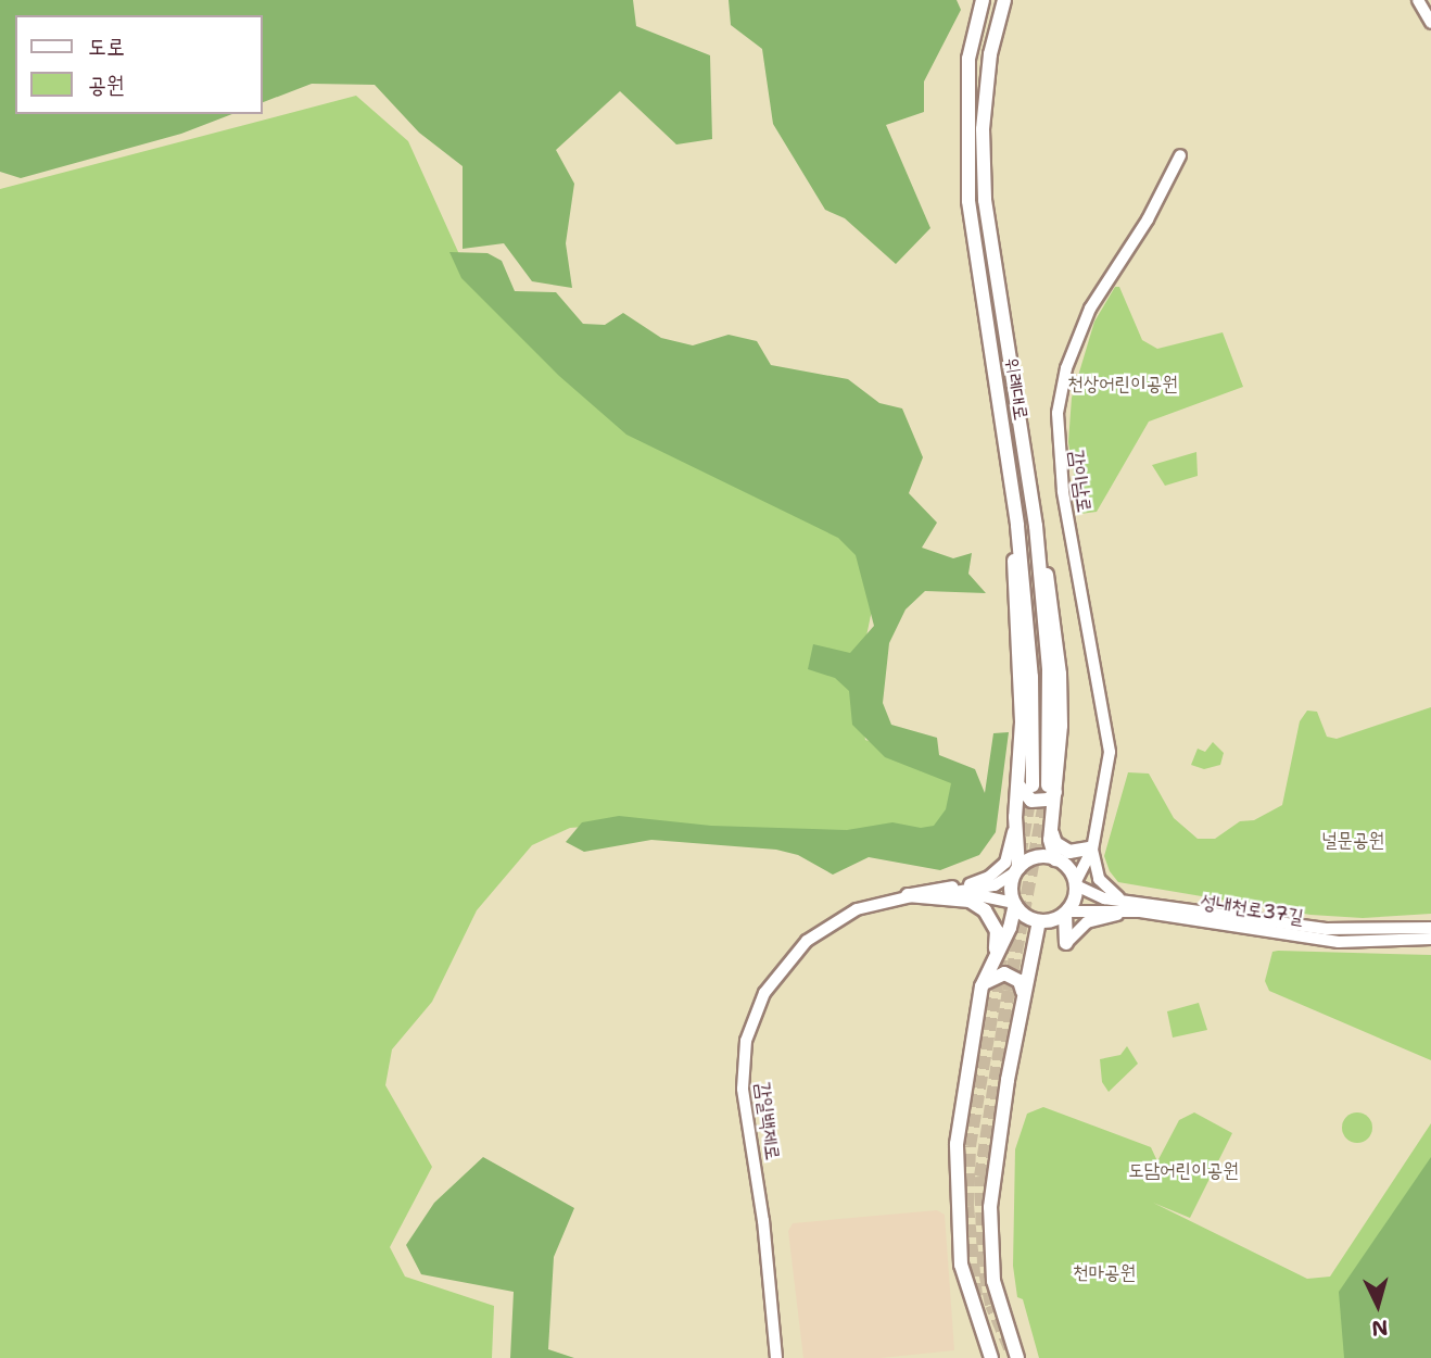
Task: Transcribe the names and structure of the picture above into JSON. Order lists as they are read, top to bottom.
{
  "streets": {
    "main road": ["위례대로", "성내천로37길", "감일백제로"],
    "street": ["감이남로"]
  },
  "crossings": [
    ["위례대로", "감이남로"],
    ["위례대로", "성내천로37길"],
    ["감이남로", "성내천로37길"]
  ],
  "parks": [
    "천상어린이공원",
    "널문공원",
    "도담어린이공원",
    "천마공원"
  ],
  "legend": ["도로", "공원"],
  "north": "bottom"
}
